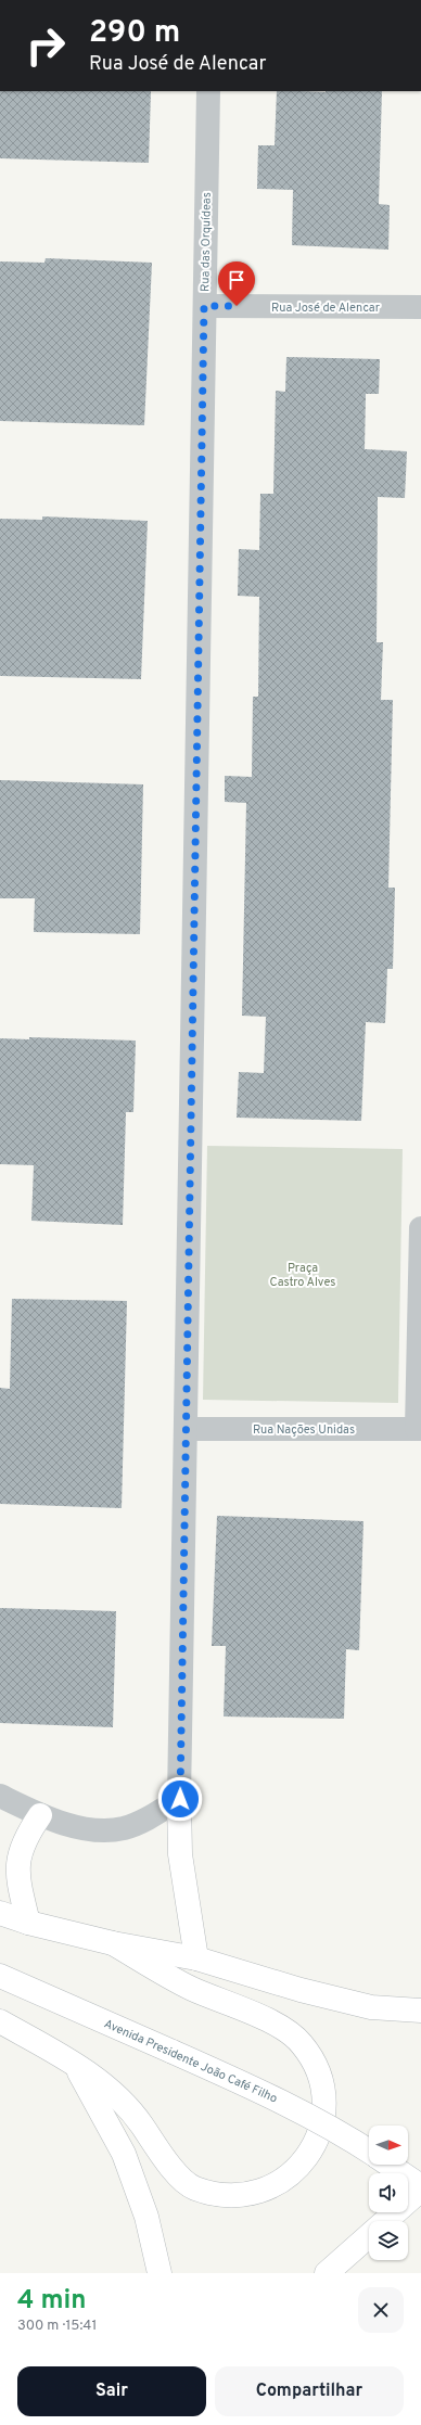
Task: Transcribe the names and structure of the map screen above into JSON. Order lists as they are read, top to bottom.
{
  "streets": {
    "main road": ["Avenida Presidente João Café Filho"],
    "street": ["Rua das Orquídeas", "Rua José de Alencar", "Rua Nações Unidas"]
  },
  "crossings": [
    ["Rua das Orquídeas", "Rua José de Alencar"],
    ["Rua das Orquídeas", "Rua Nações Unidas"]
  ],
  "parks": ["Praça Castro Alves"],
  "north": "right",
  "page": {
    "turn": ["290 m", "Rua José de Alencar"],
    "heading": ["4 min", "300 m · 15:41"],
    "buttons": ["Sair", "Compartilhar"]
  }
}
